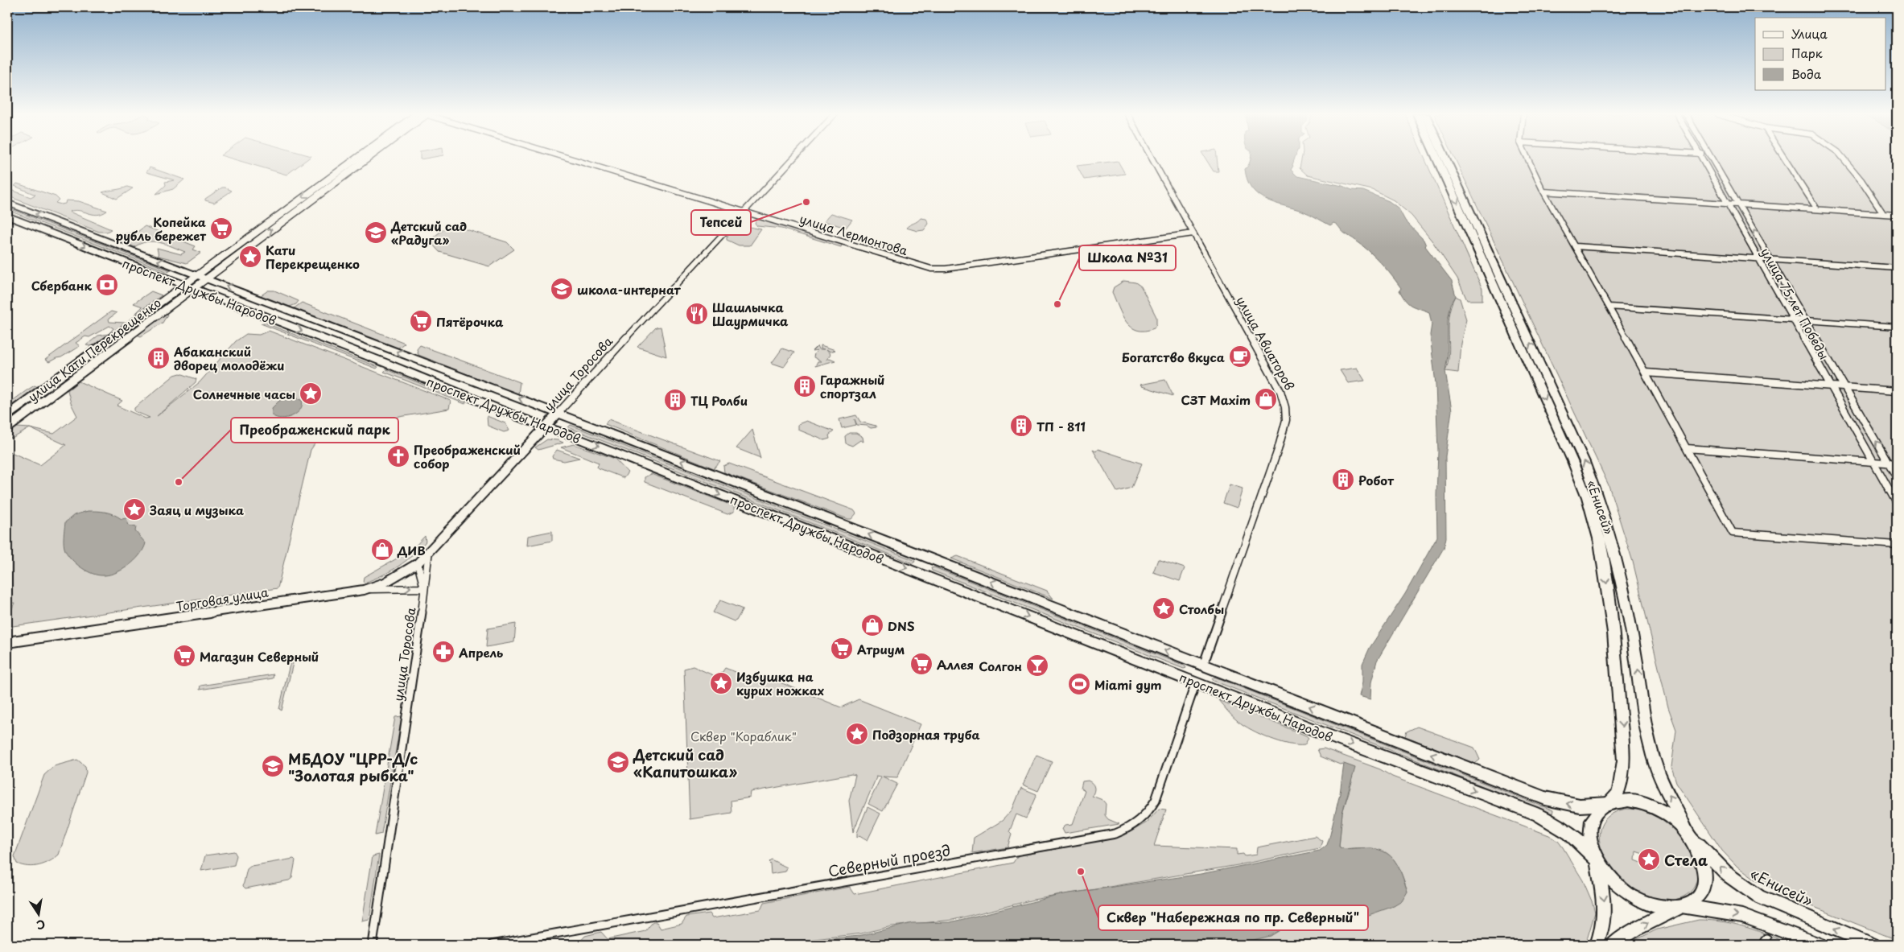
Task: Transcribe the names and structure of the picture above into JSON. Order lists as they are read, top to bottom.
{
  "streets": {
    "main road": ["проспект Дружбы Народов", "«Енисей»"],
    "street": [
      "улица Лермонтова",
      "улица 75 лет Победы",
      "улица Авиаторов",
      "улица Кати Перекрещенко",
      "улица Торосова",
      "Торговая улица",
      "Северный проезд"
    ]
  },
  "crossings": [
    ["улица Лермонтова", "улица Авиаторов"],
    ["улица Лермонтова", "улица Торосова"],
    ["проспект Дружбы Народов", "улица Авиаторов"],
    ["проспект Дружбы Народов", "улица Кати Перекрещенко"],
    ["проспект Дружбы Народов", "улица Торосова"],
    ["проспект Дружбы Народов", "«Енисей»"],
    ["проспект Дружбы Народов", "Северный проезд"],
    ["улица Торосова", "Торговая улица"]
  ],
  "parks": ["Сквер \"Кораблик\""],
  "places": {
    "other": [
      "Тепсей",
      "Школа №31",
      "Преображенский парк",
      "Сквер \"Набережная по пр. Северный\""
    ],
    "supermarket": [
      "Копейка рубль бережет",
      "Пятёрочка",
      "Атриум",
      "Магазин Северный",
      "Аллея"
    ],
    "school or university": [
      "Детский сад «Радуга»",
      "школа-интернат",
      "Детский сад «Капитошка»",
      "МБДОУ \"ЦРР-Д/с \"Золотая рыбка\""
    ],
    "place": [
      "Кати Перекрещенко",
      "Солнечные часы",
      "Заяц и музыка",
      "Столбы",
      "Избушка на курих ножках",
      "Подзорная труба",
      "Стела"
    ],
    "bank": ["Сбербанк"],
    "restaurant": ["Шашлычка Шаурмичка"],
    "cafe": ["Богатство вкуса"],
    "building": [
      "Абаканский дворец молодёжи",
      "Гаражный спортзал",
      "ТЦ Ролби",
      "ТП - 811",
      "Робот"
    ],
    "shop": ["СЗТ Maxim", "ДИВ", "DNS"],
    "church": ["Преображенский собор"],
    "pharmacy": ["Апрель"],
    "bar": ["Солгон"],
    "sports": ["Miami gym"]
  },
  "legend": ["Улица", "Парк", "Вода"],
  "north": "bottom"
}
